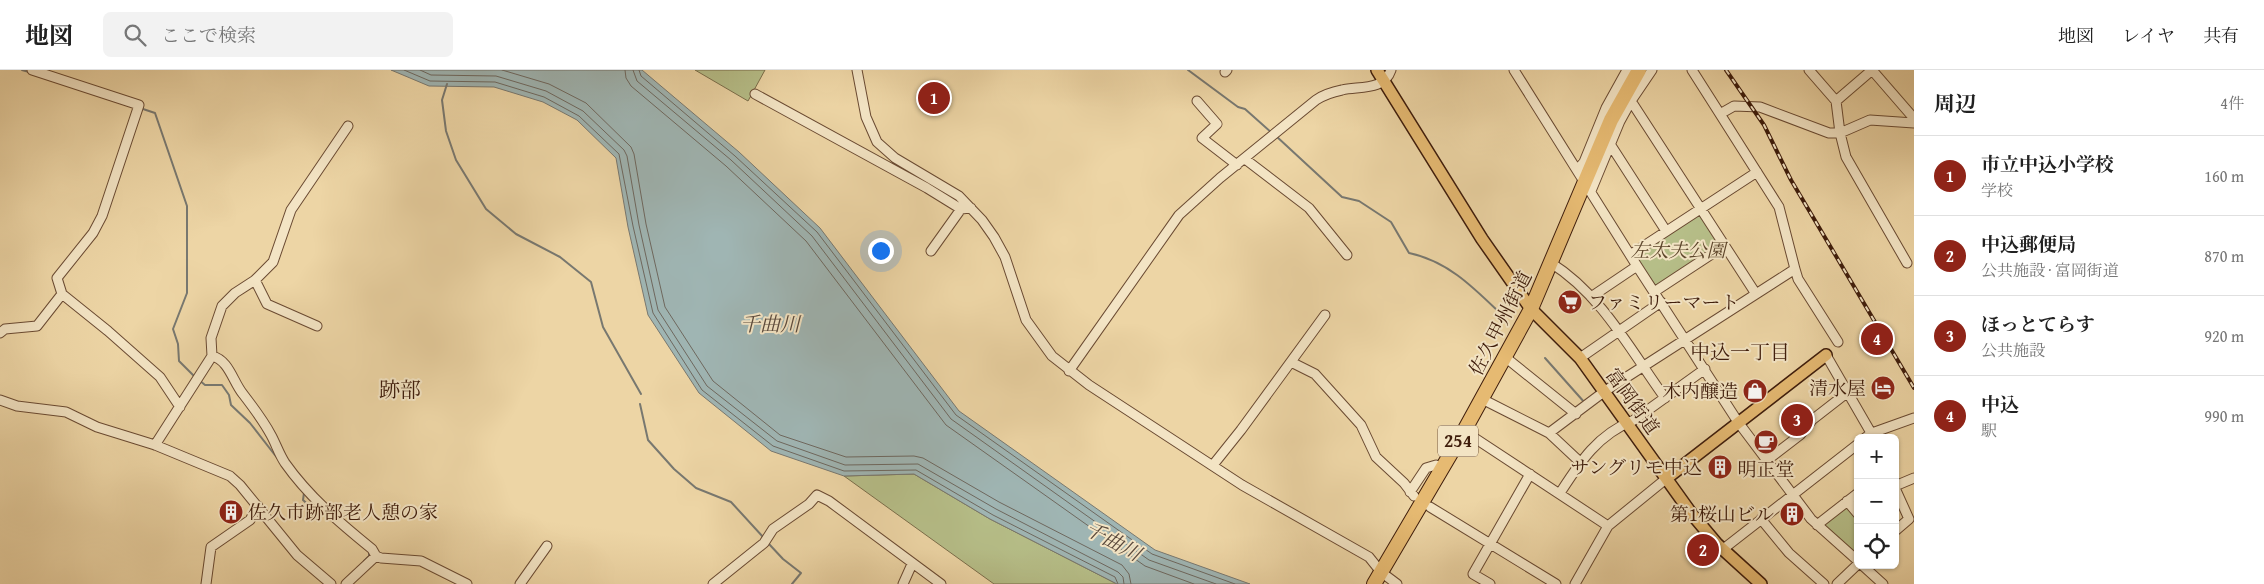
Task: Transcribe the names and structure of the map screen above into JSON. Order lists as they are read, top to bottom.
{
  "streets": {
    "highway": ["佐久甲州街道", "254"],
    "main road": ["富岡街道"]
  },
  "crossings": [
    ["佐久甲州街道", "富岡街道"]
  ],
  "districts": ["中込一丁目", "跡部"],
  "water": ["千曲川"],
  "parks": ["左太夫公園"],
  "places": {
    "supermarket": ["ファミリーマート"],
    "hotel": ["清水屋"],
    "shop": ["木内醸造"],
    "cafe": ["明正堂"],
    "building": ["サングリモ中込", "佐久市跡部老人憩の家", "第1桜山ビル"]
  },
  "page": {
    "header": "地図",
    "search": "ここで検索",
    "nav": ["地図", "レイヤ", "共有"],
    "heading": ["周辺", "4件"],
    "pins": [
      "1",
      "4",
      "3",
      "2"
    ],
    "list": [
      {
        "mark": "1",
        "name": "市立中込小学校",
        "note": "学校",
        "value": "160 m"
      },
      {
        "mark": "2",
        "name": "中込郵便局",
        "note": "公共施設 · 富岡街道",
        "value": "870 m"
      },
      {
        "mark": "3",
        "name": "ほっとてらす",
        "note": "公共施設",
        "value": "920 m"
      },
      {
        "mark": "4",
        "name": "中込",
        "note": "駅",
        "value": "990 m"
      }
    ],
    "map_buttons": ["+", "−"]
  }
}
